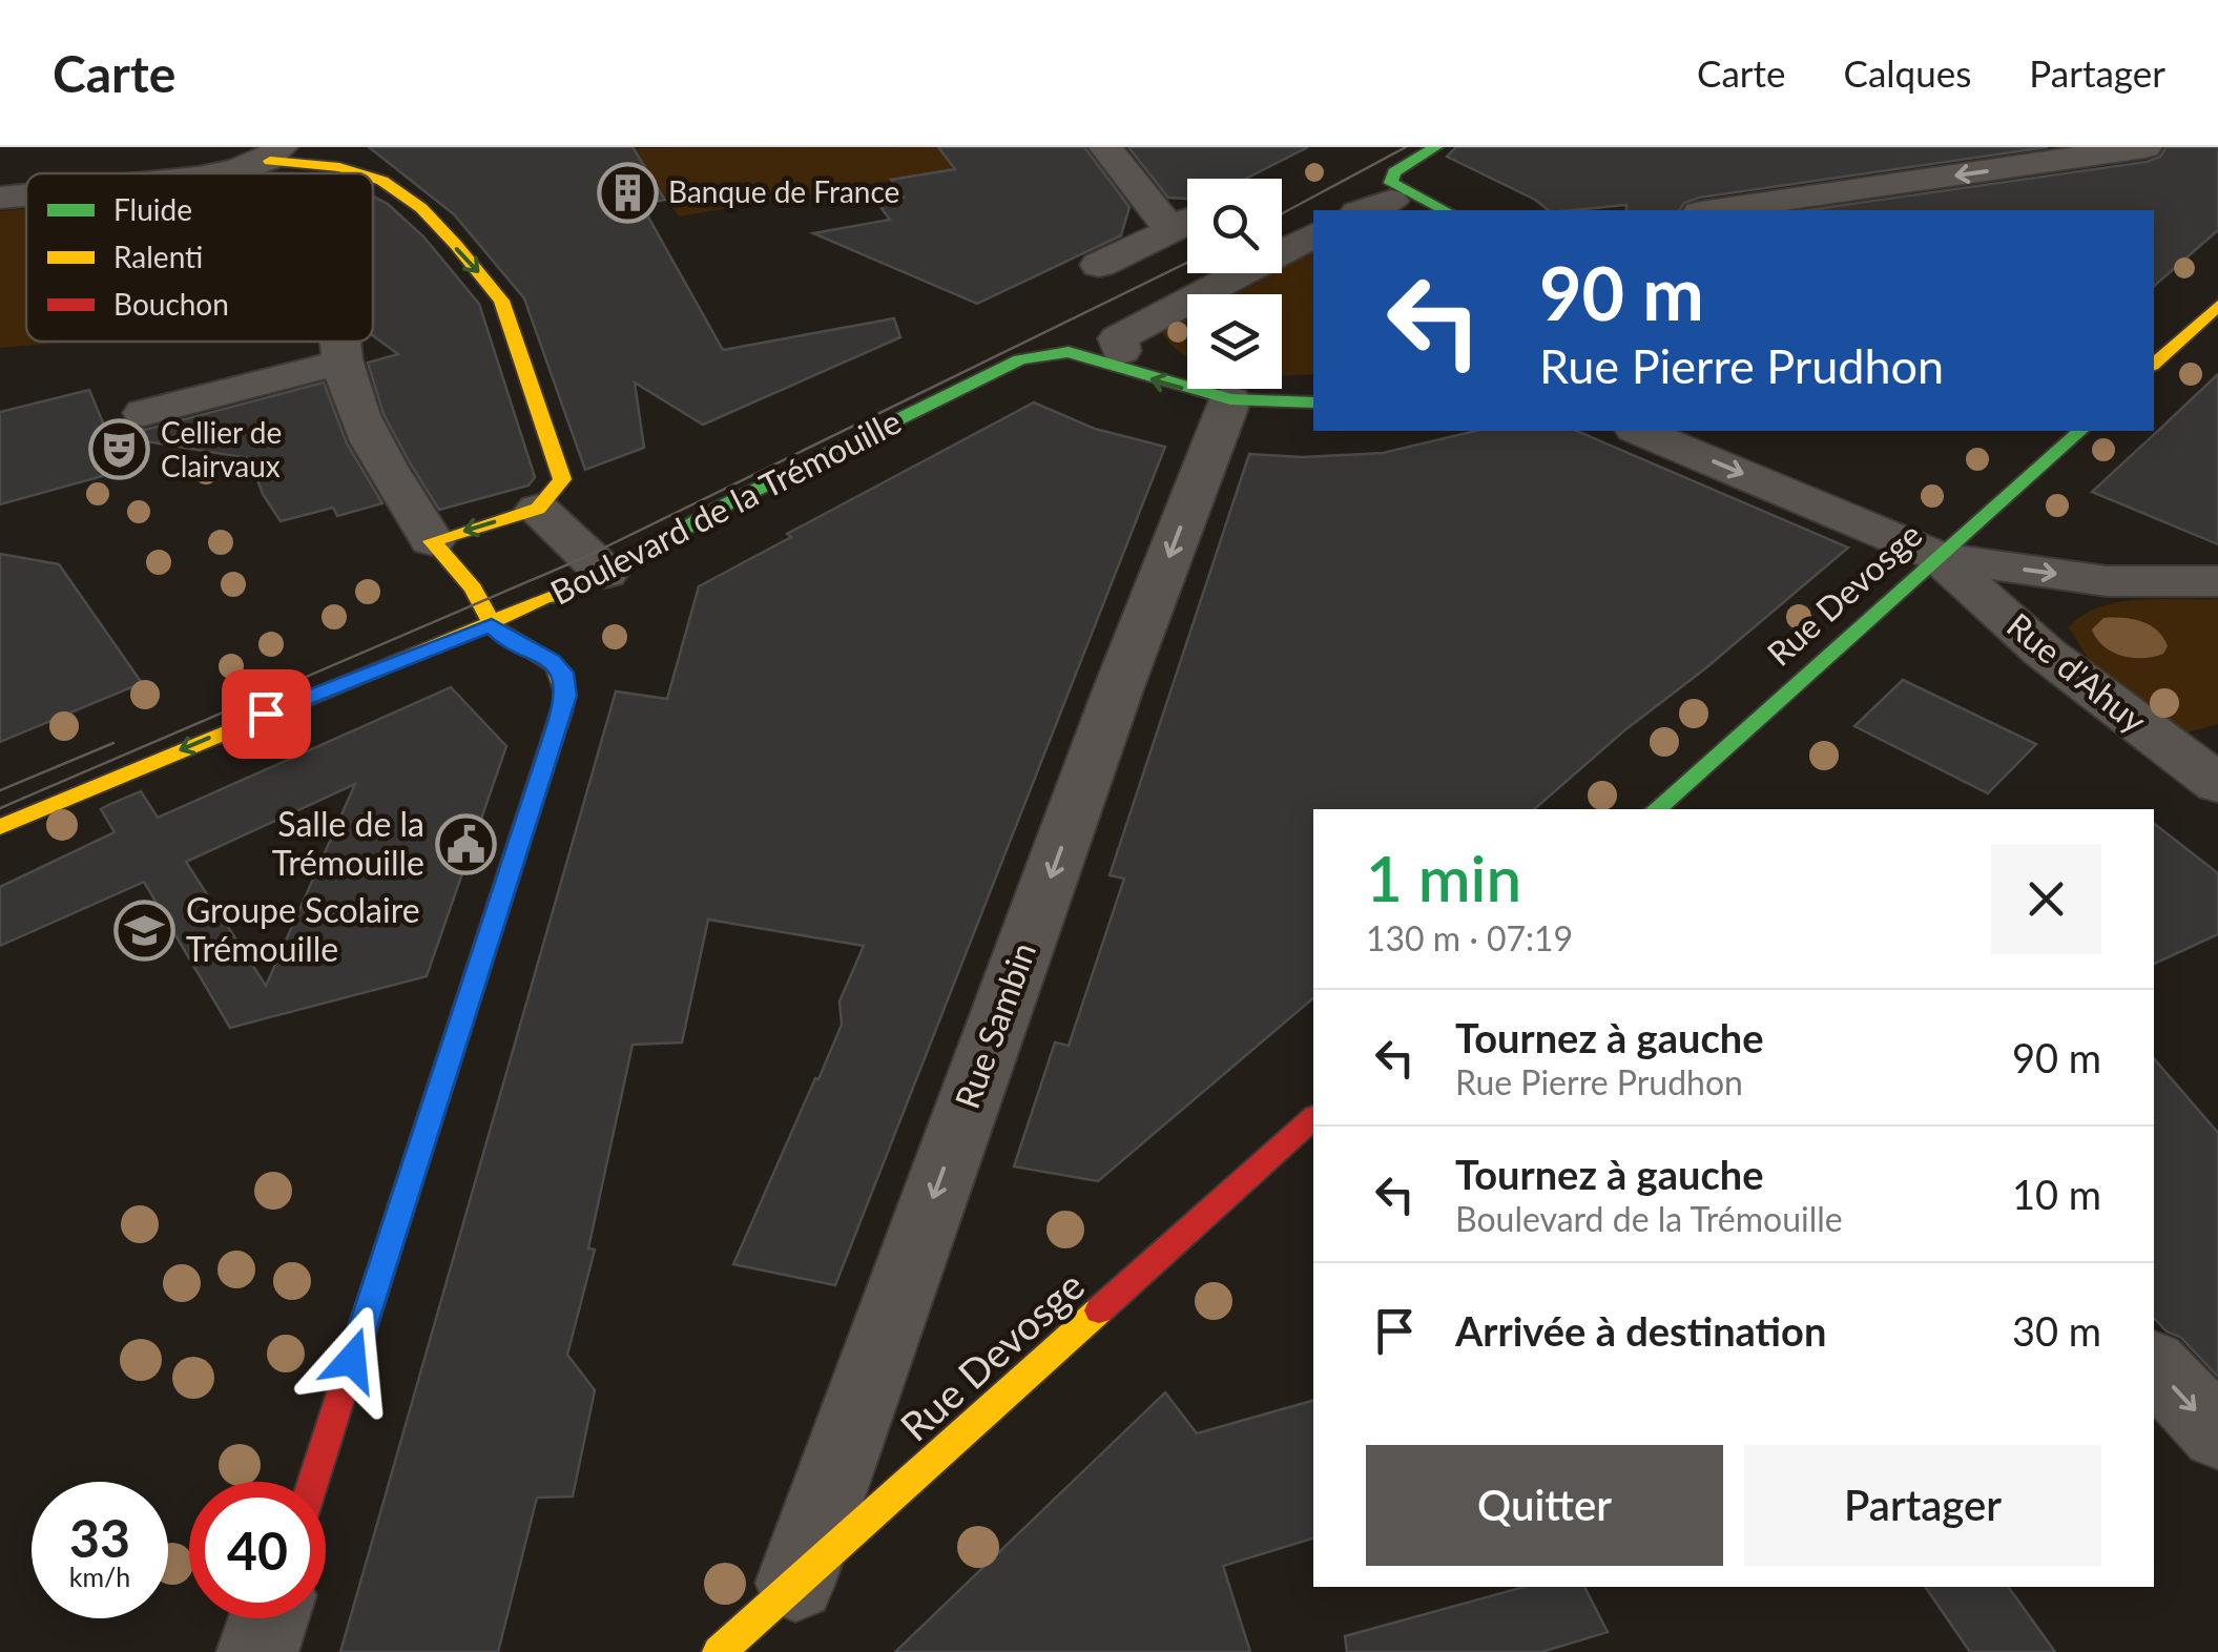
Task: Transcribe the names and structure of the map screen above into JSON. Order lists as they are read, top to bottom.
{
  "streets": {
    "street": [
      "Boulevard de la Trémouille",
      "Rue Devosge",
      "Rue d'Ahuy",
      "Rue Sambin"
    ]
  },
  "crossings": [
    ["Boulevard de la Trémouille", "Rue Sambin"],
    ["Rue Devosge", "Rue d'Ahuy"],
    ["Rue Devosge", "Rue Sambin"]
  ],
  "one_way": ["Boulevard de la Trémouille"],
  "places": {
    "building": ["Banque de France"],
    "theatre": ["Cellier de Clairvaux"],
    "public building": ["Salle de la Trémouille"],
    "school or university": ["Groupe Scolaire Trémouille"]
  },
  "legend": ["Fluide", "Ralenti", "Bouchon"],
  "page": {
    "header": "Carte",
    "nav": ["Carte", "Calques", "Partager"],
    "turn": ["90 m", "Rue Pierre Prudhon"],
    "heading": ["1 min", "130 m · 07:19"],
    "list": [
      {
        "name": "Tournez à gauche",
        "note": "Rue Pierre Prudhon",
        "value": "90 m"
      },
      {
        "name": "Tournez à gauche",
        "note": "Boulevard de la Trémouille",
        "value": "10 m"
      },
      {
        "name": "Arrivée à destination",
        "value": "30 m"
      }
    ],
    "buttons": ["Quitter", "Partager"],
    "speed": "33 km/h",
    "limit": "40"
  }
}
